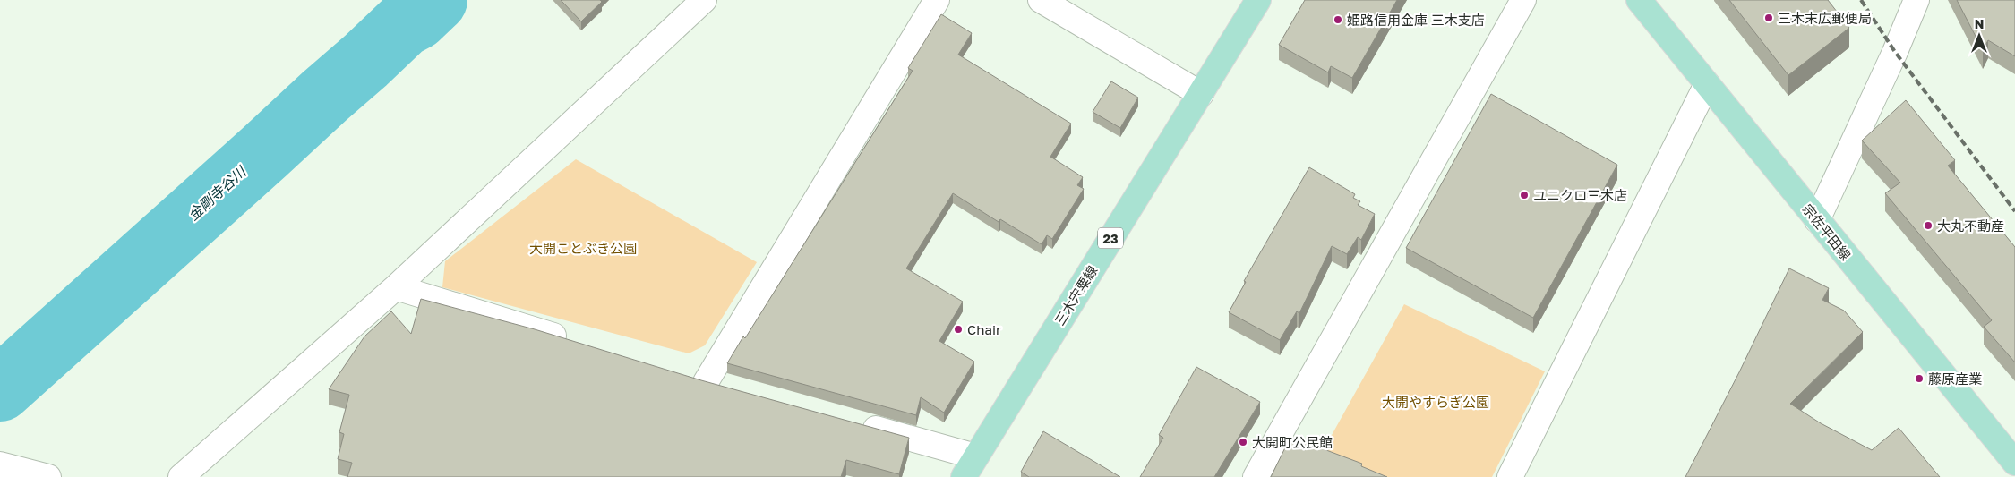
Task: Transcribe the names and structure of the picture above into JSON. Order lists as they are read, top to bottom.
{
  "streets": {
    "main road": ["宗佐平田線", "23", "三木宍粟線"]
  },
  "water": ["金剛寺谷川"],
  "parks": ["大開ことぶき公園", "大開やすらぎ公園"],
  "places": [
    "三木末広郵便局",
    "姫路信用金庫 三木支店",
    "ユニクロ三木店",
    "大丸不動産",
    "Chair",
    "藤原産業",
    "大開町公民館"
  ],
  "north": "top"
}
